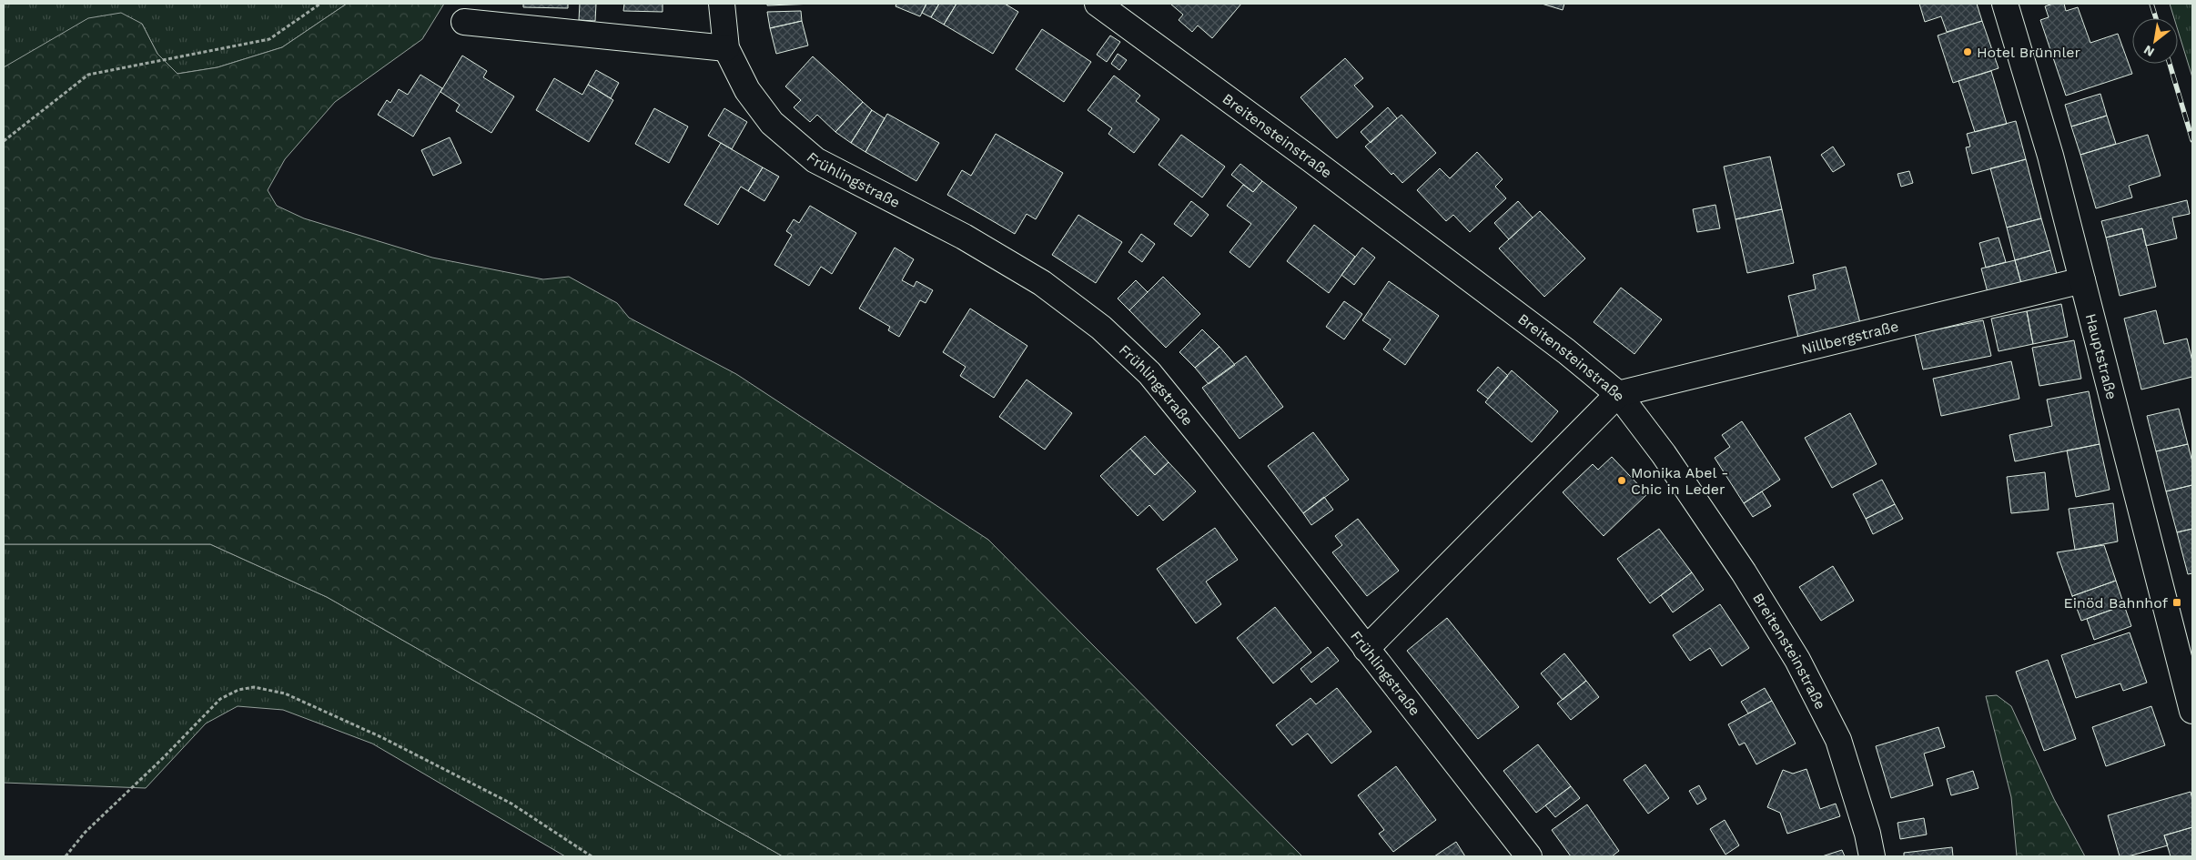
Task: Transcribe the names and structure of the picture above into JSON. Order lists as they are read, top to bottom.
{
  "streets": {
    "street": [
      "Breitensteinstraße",
      "Frühlingstraße",
      "Nillbergstraße",
      "Hauptstraße"
    ]
  },
  "crossings": [
    ["Breitensteinstraße", "Nillbergstraße"],
    ["Nillbergstraße", "Hauptstraße"]
  ],
  "places": {
    "other": ["Hotel Brünnler", "Monika Abel - Chic in Leder"],
    "transit": ["Einöd Bahnhof"]
  },
  "north": "bottom left"
}
